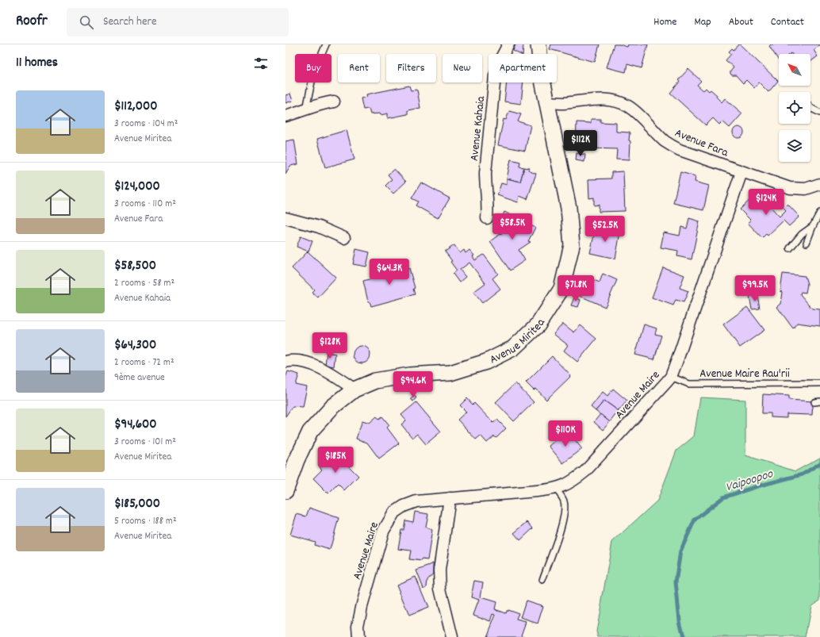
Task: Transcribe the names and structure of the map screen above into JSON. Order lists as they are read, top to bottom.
{
  "streets": {
    "main road": ["Avenue Miritea"],
    "street": ["Avenue Kahaia", "Avenue Fara", "Avenue Maire"],
    "lane": ["Avenue Maire Rau'rii"]
  },
  "crossings": [
    ["Avenue Fara", "Avenue Miritea"],
    ["Avenue Fara", "Avenue Maire"],
    ["Avenue Maire Rau'rii", "Avenue Maire"]
  ],
  "water": ["Vaipoopoo"],
  "north": "top left",
  "page": {
    "header": "Roofr",
    "search": "Search here",
    "nav": [
      "Home",
      "Map",
      "About",
      "Contact"
    ],
    "heading": "11 homes",
    "chip": [
      "Buy",
      "Rent",
      "Filters",
      "New",
      "Apartment"
    ],
    "list": [
      {
        "name": "$112,000",
        "note": "3 rooms · 104 m² · Avenue Miritea"
      },
      {
        "name": "$124,000",
        "note": "3 rooms · 110 m² · Avenue Fara"
      },
      {
        "name": "$58,500",
        "note": "2 rooms · 58 m² · Avenue Kahaia"
      },
      {
        "name": "$64,300",
        "note": "2 rooms · 72 m² · 9ème avenue"
      },
      {
        "name": "$94,600",
        "note": "3 rooms · 101 m² · Avenue Miritea"
      },
      {
        "name": "$185,000",
        "note": "5 rooms · 188 m² · Avenue Miritea"
      }
    ],
    "price": [
      "$112K",
      "$124K",
      "$58.5K",
      "$52.5K",
      "$64.3K",
      "$71.8K",
      "$99.5K",
      "$128K",
      "$94.6K",
      "$110K",
      "$185K"
    ]
  }
}
